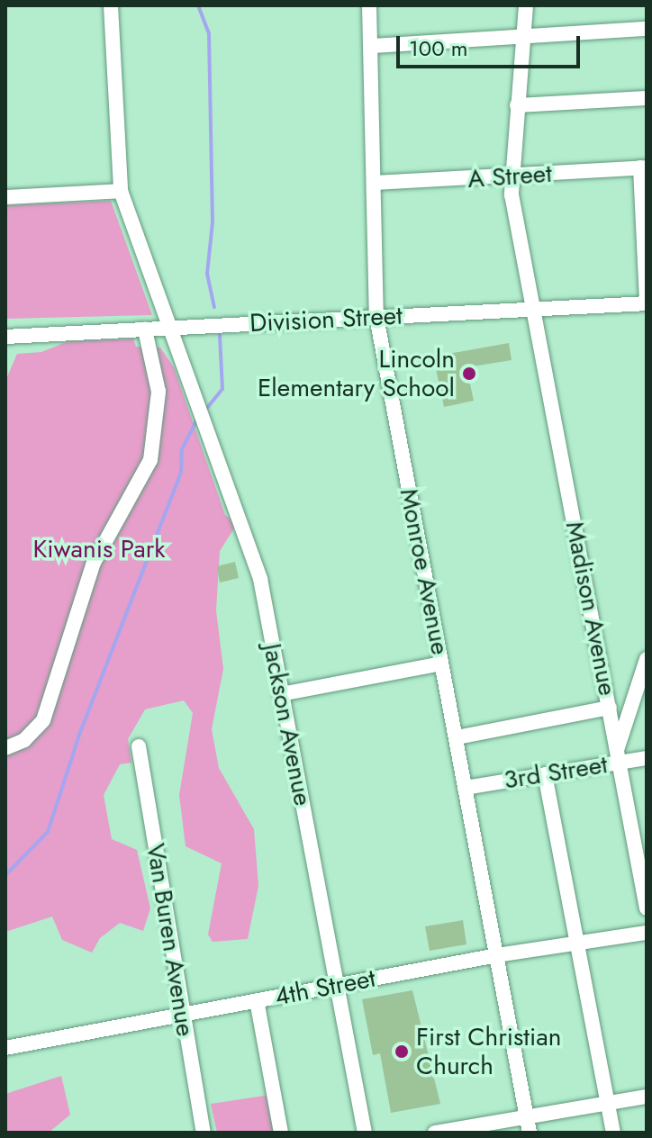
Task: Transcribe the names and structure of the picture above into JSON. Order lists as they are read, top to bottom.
{
  "streets": {
    "street": [
      "A Street",
      "Division Street",
      "Monroe Avenue",
      "Madison Avenue",
      "Jackson Avenue",
      "3rd Street",
      "Van Buren Avenue",
      "4th Street"
    ]
  },
  "crossings": [
    ["A Street", "Monroe Avenue"],
    ["A Street", "Madison Avenue"],
    ["Division Street", "Monroe Avenue"],
    ["Division Street", "Madison Avenue"],
    ["Division Street", "Jackson Avenue"],
    ["Monroe Avenue", "3rd Street"],
    ["Monroe Avenue", "4th Street"],
    ["Madison Avenue", "3rd Street"],
    ["Jackson Avenue", "4th Street"],
    ["Van Buren Avenue", "4th Street"]
  ],
  "parks": ["Kiwanis Park"],
  "places": ["Lincoln Elementary School", "First Christian Church"],
  "scale_bar": "100 m"
}
